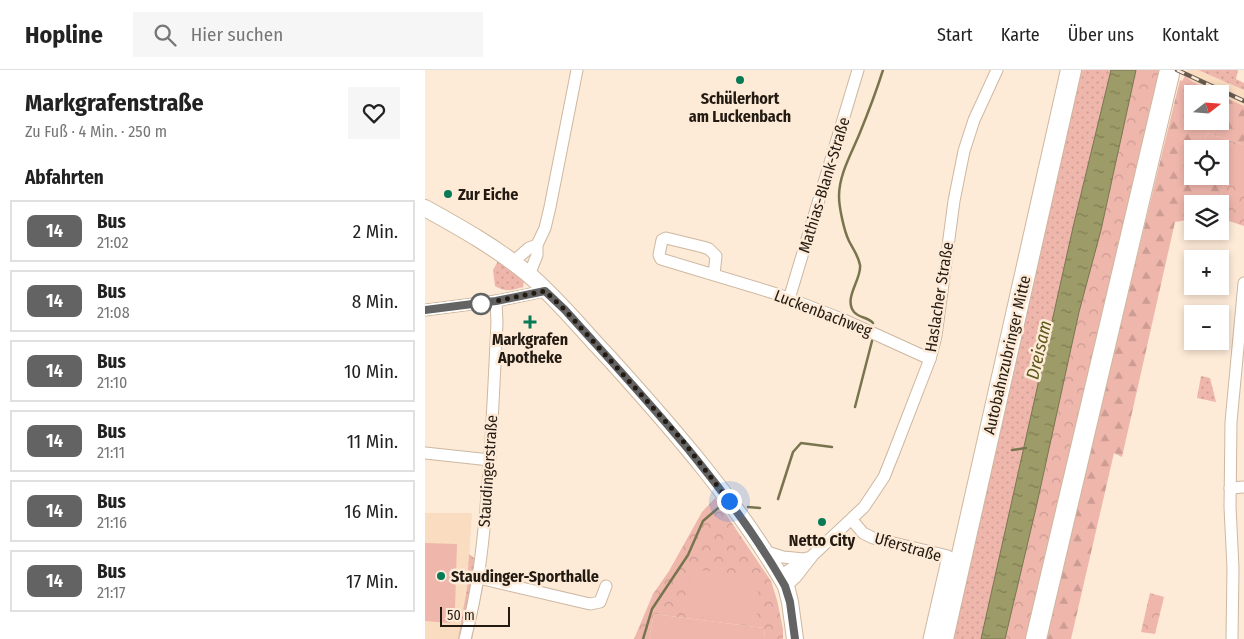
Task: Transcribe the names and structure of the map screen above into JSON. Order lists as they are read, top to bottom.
{
  "streets": {
    "highway": ["Autobahnzubringer Mitte"],
    "street": [
      "Mathias-Blank-Straße",
      "Haslacher Straße",
      "Luckenbachweg",
      "Staudingerstraße",
      "Uferstraße"
    ]
  },
  "crossings": [
    ["Mathias-Blank-Straße", "Luckenbachweg"],
    ["Haslacher Straße", "Luckenbachweg"],
    ["Haslacher Straße", "Uferstraße"]
  ],
  "water": ["Dreisam"],
  "places": {
    "other": [
      "Schülerhort am Luckenbach",
      "Zur Eiche",
      "Netto City",
      "Staudinger-Sporthalle"
    ],
    "health": ["Markgrafen Apotheke"]
  },
  "lines": ["bus line 14"],
  "scale_bar": "50 m",
  "north": "right",
  "page": {
    "header": "Hopline",
    "search": "Hier suchen",
    "nav": [
      "Start",
      "Karte",
      "Über uns",
      "Kontakt"
    ],
    "heading": [
      ["Markgrafenstraße", "Zu Fuß · 4 Min. · 250 m"],
      "Abfahrten"
    ],
    "map_buttons": ["+", "−"],
    "list": [
      {
        "mark": "14",
        "name": "Bus",
        "note": "21:02",
        "value": "2 Min."
      },
      {
        "mark": "14",
        "name": "Bus",
        "note": "21:08",
        "value": "8 Min."
      },
      {
        "mark": "14",
        "name": "Bus",
        "note": "21:10",
        "value": "10 Min."
      },
      {
        "mark": "14",
        "name": "Bus",
        "note": "21:11",
        "value": "11 Min."
      },
      {
        "mark": "14",
        "name": "Bus",
        "note": "21:16",
        "value": "16 Min."
      },
      {
        "mark": "14",
        "name": "Bus",
        "note": "21:17",
        "value": "17 Min."
      }
    ],
    "scale": "50 m"
  }
}
